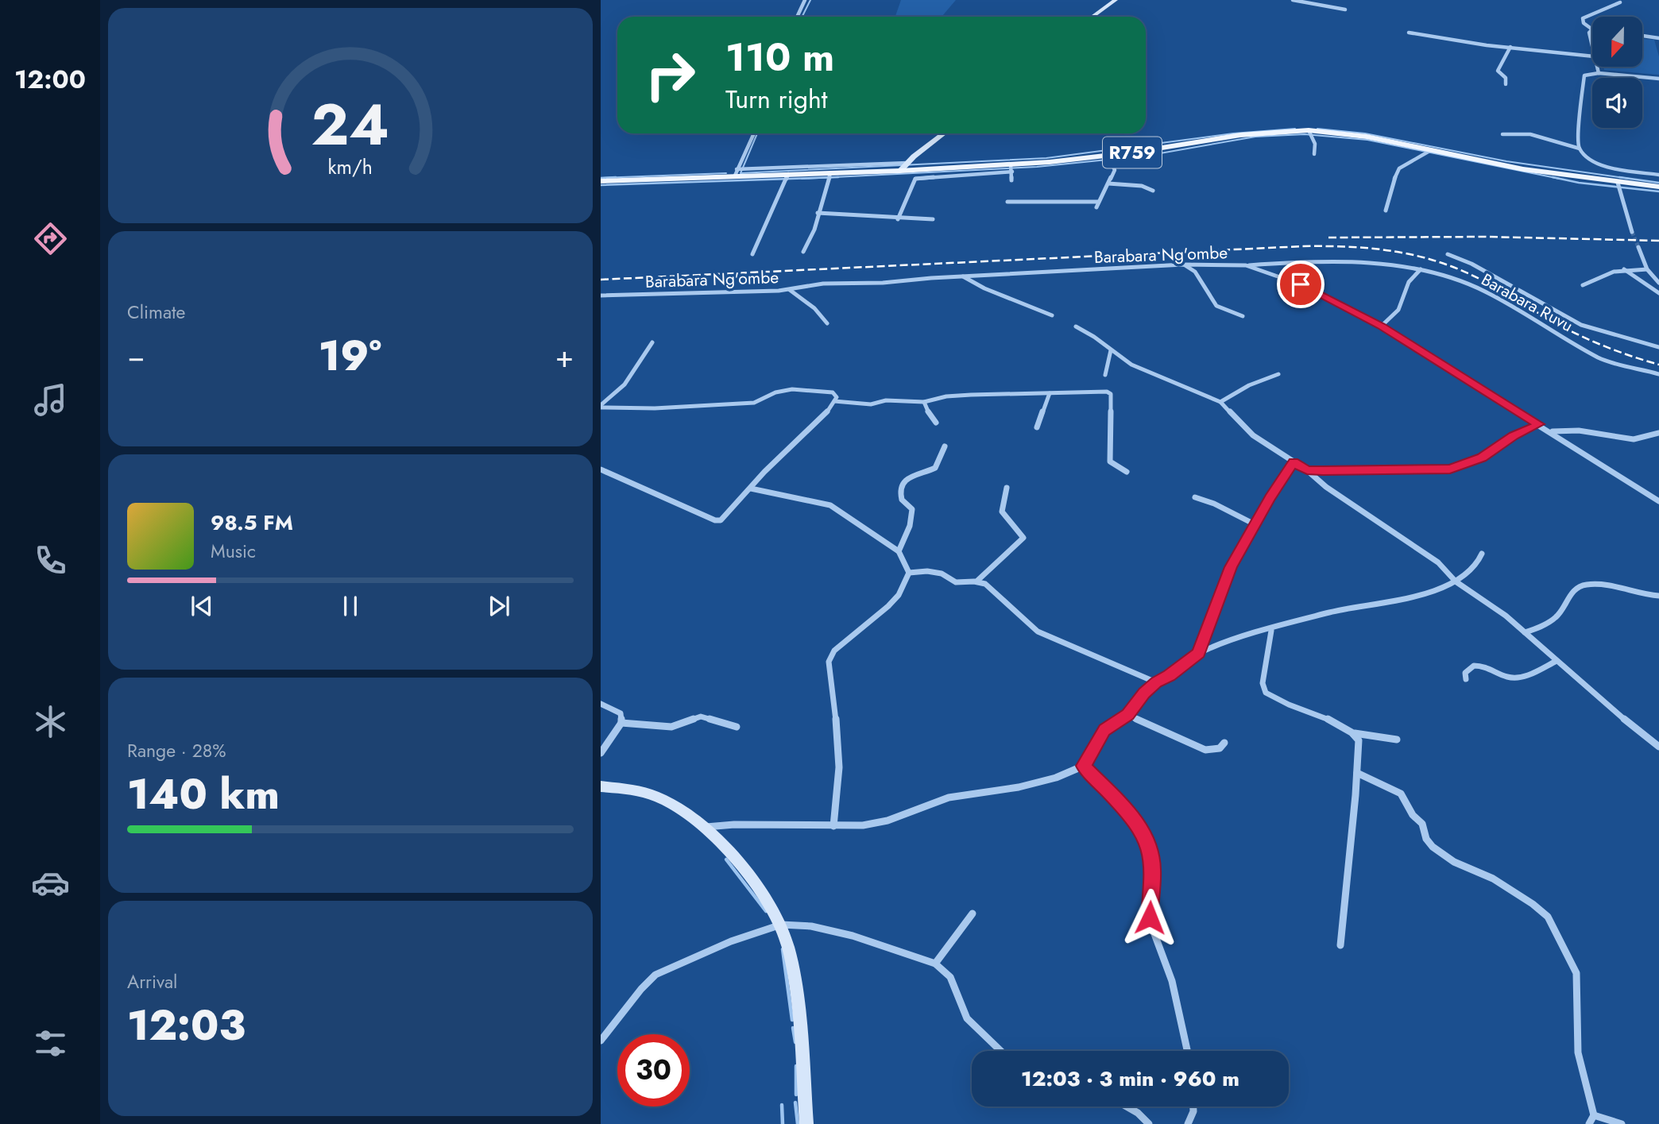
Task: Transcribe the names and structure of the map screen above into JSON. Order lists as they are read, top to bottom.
{
  "streets": {
    "main road": ["R759"],
    "street": ["Barabara Ng'ombe", "Barabara Ruvu"]
  },
  "crossings": [
    ["Barabara Ng'ombe", "Barabara Ruvu"]
  ],
  "north": "bottom",
  "page": {
    "tabs": "12:00",
    "turn": ["110 m", "Turn right"],
    "tile": [
      "Climate",
      ["Range · 28%", "140 km"],
      ["Arrival", "12:03"]
    ],
    "heat": ["−", "19°", "+"],
    "song": ["98.5 FM", "Music"],
    "limit": "30",
    "trip": "12:03 · 3 min · 960 m",
    "gauge": ["24", "km/h"]
  }
}
